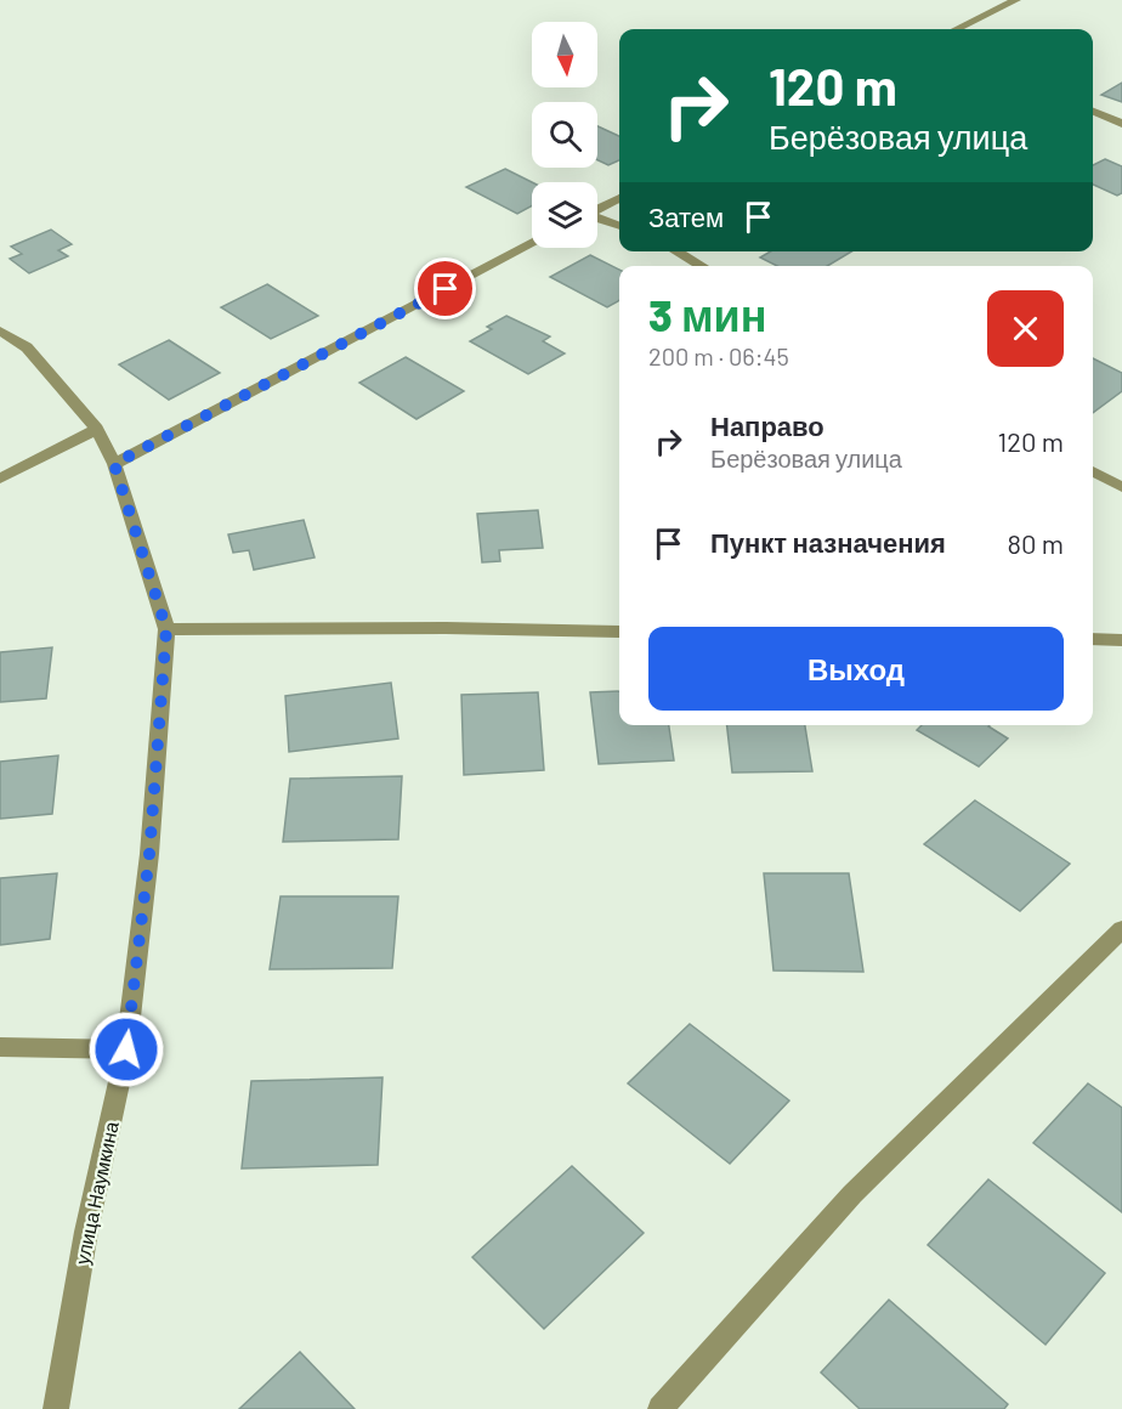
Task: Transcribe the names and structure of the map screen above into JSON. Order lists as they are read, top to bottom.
{
  "streets": {
    "street": ["улица Наумкина"]
  },
  "north": "bottom",
  "page": {
    "turn": ["120 m", "Берёзовая улица"],
    "then": "Затем",
    "heading": ["3 мин", "200 m · 06:45"],
    "list": [
      {
        "name": "Направо",
        "note": "Берёзовая улица",
        "value": "120 m"
      },
      {
        "name": "Пункт назначения",
        "value": "80 m"
      }
    ],
    "buttons": "Выход"
  }
}
